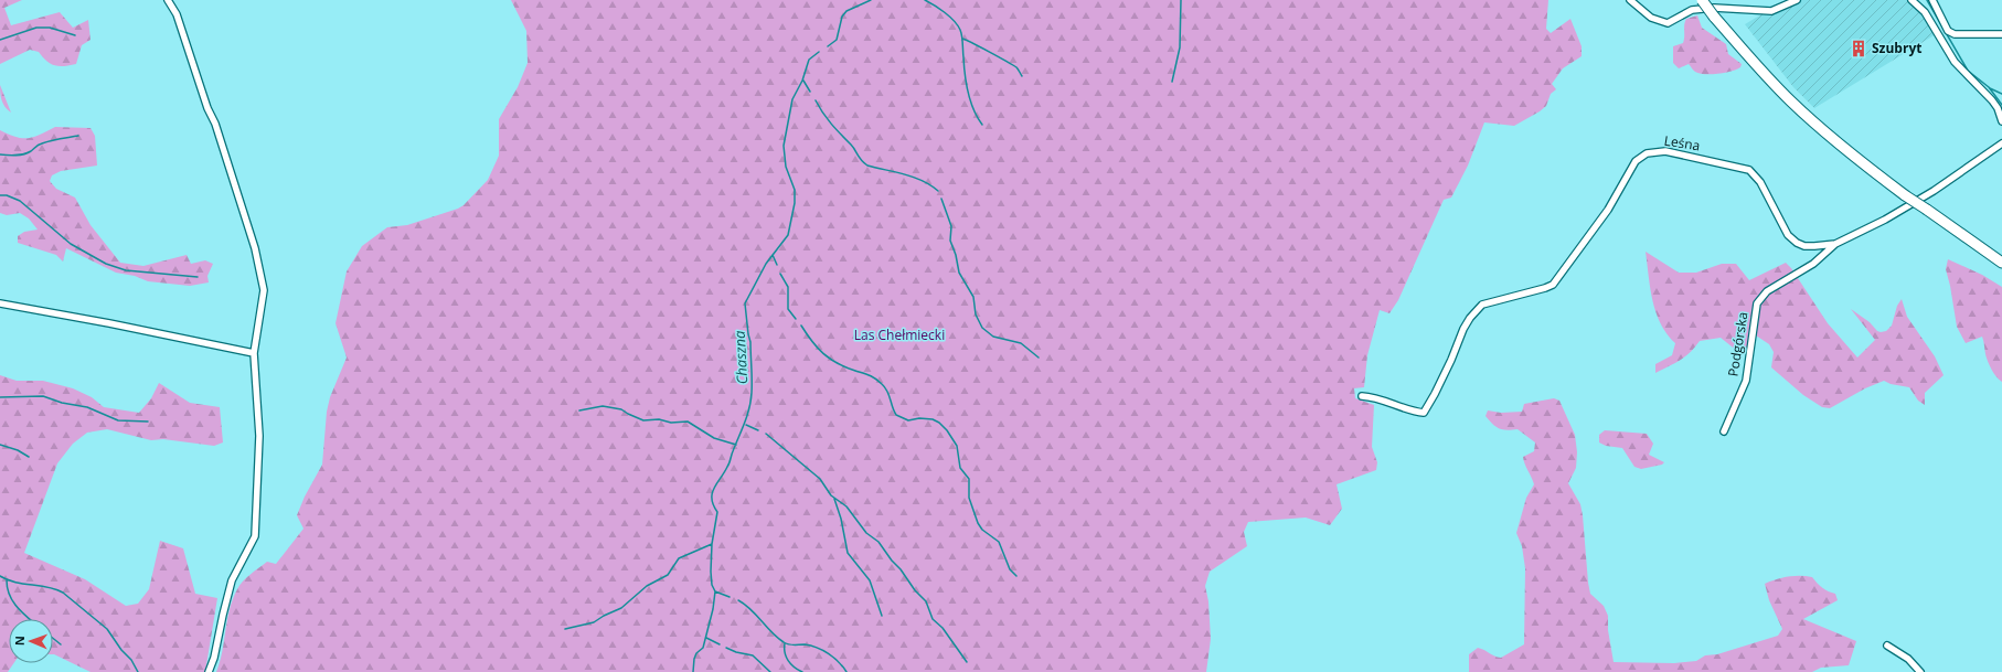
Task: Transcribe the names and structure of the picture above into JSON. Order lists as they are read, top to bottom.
{
  "streets": {
    "street": ["Leśna", "Podgórska"]
  },
  "crossings": [
    ["Leśna", "Podgórska"]
  ],
  "water": ["Chaszna"],
  "parks": ["Las Chełmiecki"],
  "places": {
    "building": ["Szubryt"]
  },
  "north": "left"
}
